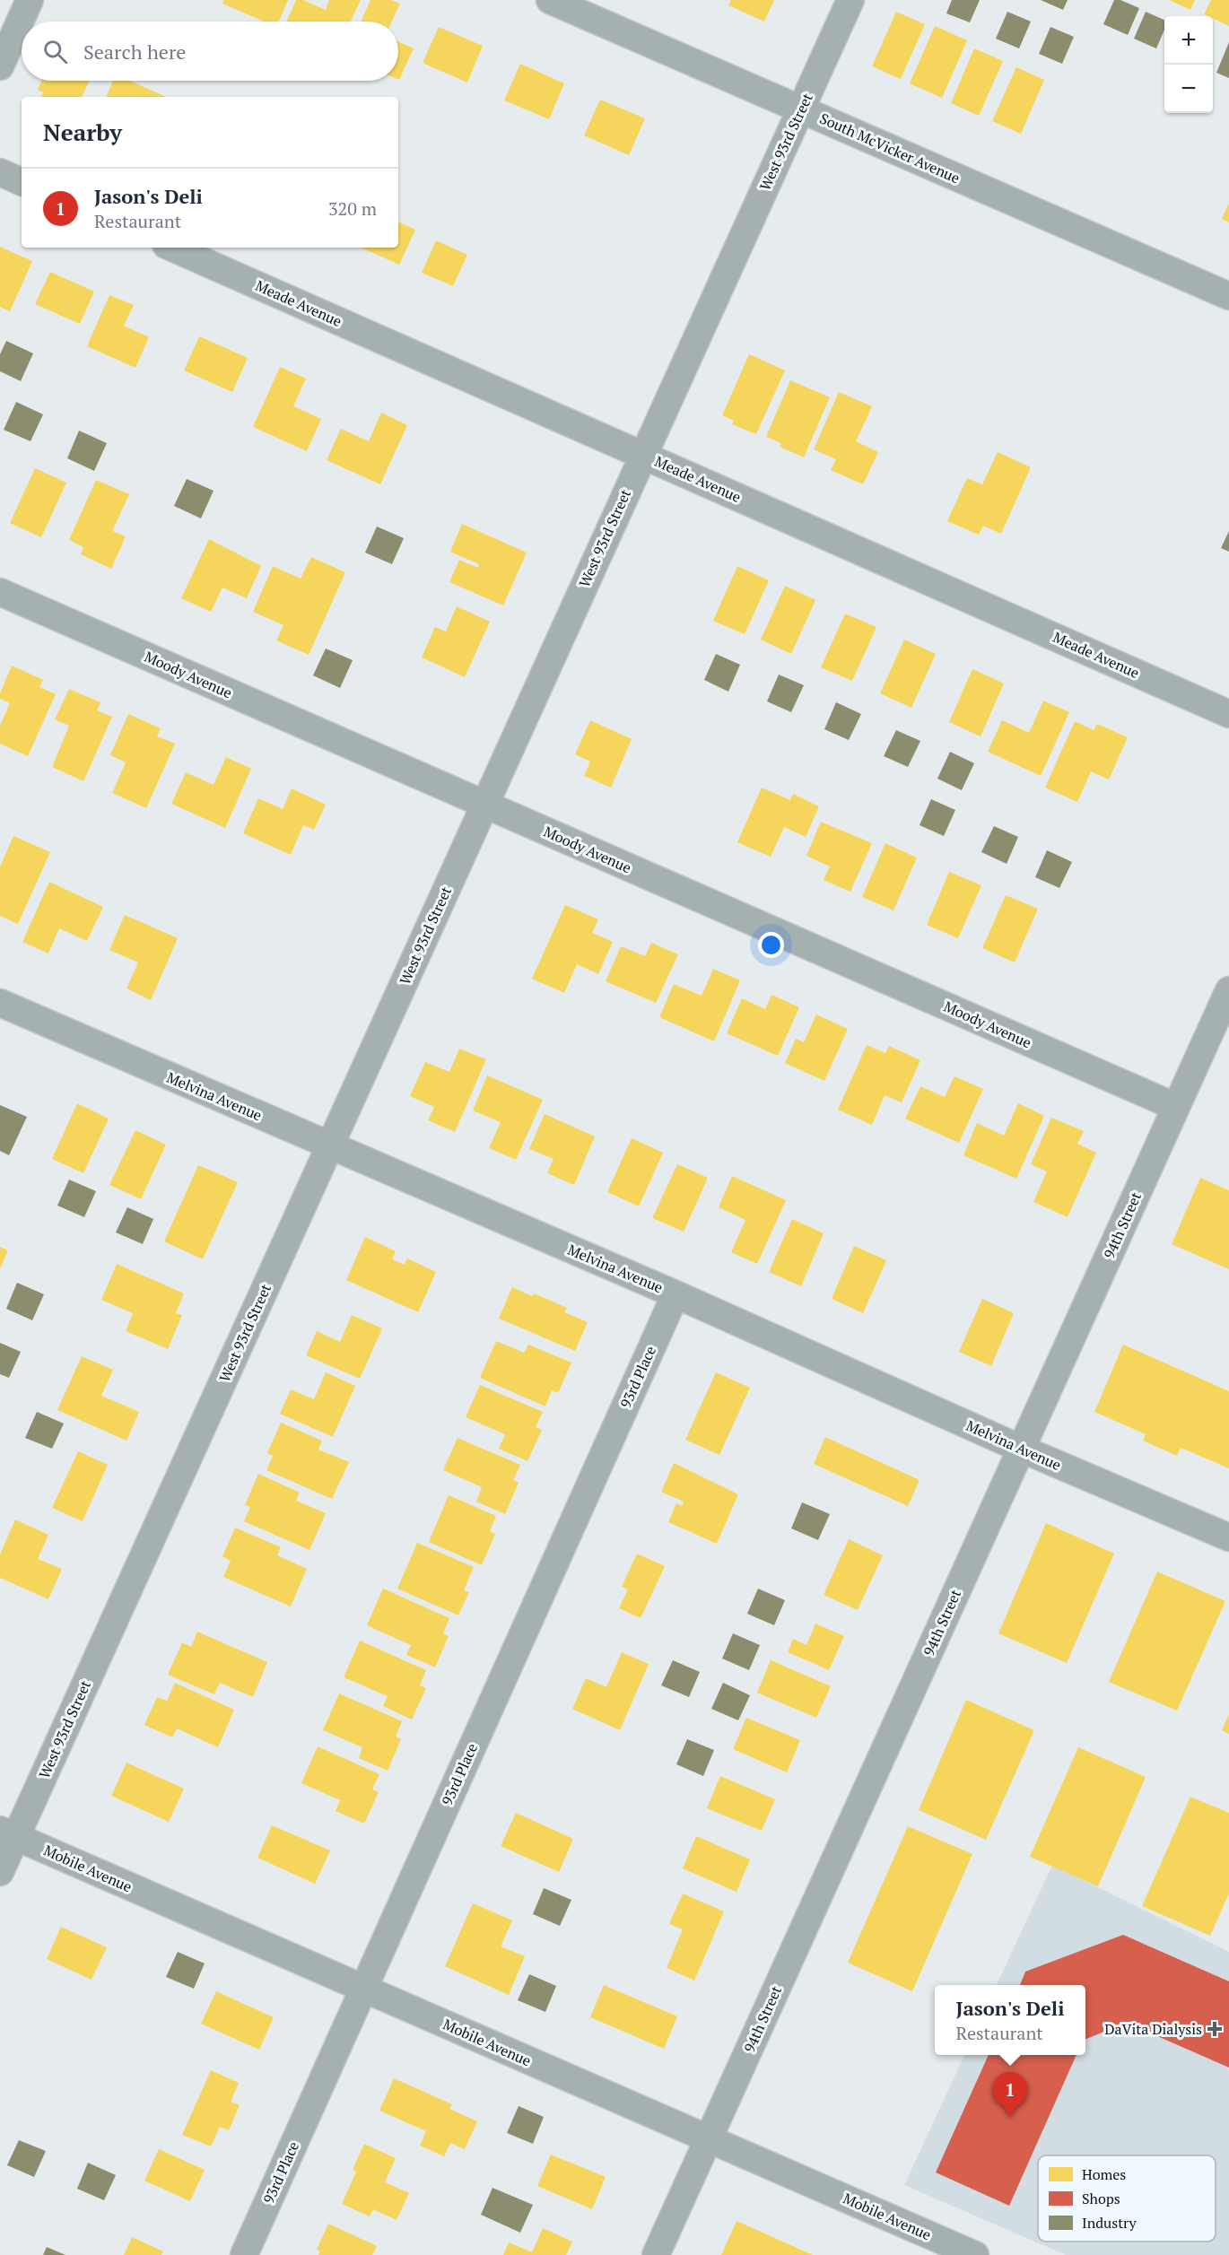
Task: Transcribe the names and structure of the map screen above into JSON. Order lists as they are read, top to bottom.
{
  "streets": {
    "street": [
      "West 93rd Street",
      "South McVicker Avenue",
      "Meade Avenue",
      "Moody Avenue",
      "Melvina Avenue",
      "94th Street",
      "93rd Place",
      "Mobile Avenue"
    ]
  },
  "crossings": [
    ["West 93rd Street", "South McVicker Avenue"],
    ["West 93rd Street", "Meade Avenue"],
    ["West 93rd Street", "Moody Avenue"],
    ["West 93rd Street", "Melvina Avenue"],
    ["West 93rd Street", "Mobile Avenue"],
    ["Moody Avenue", "94th Street"],
    ["Melvina Avenue", "94th Street"],
    ["Melvina Avenue", "93rd Place"],
    ["94th Street", "Mobile Avenue"],
    ["93rd Place", "Mobile Avenue"]
  ],
  "places": {
    "health": ["DaVita Dialysis"]
  },
  "legend": ["Homes", "Shops", "Industry"],
  "page": {
    "map_buttons": ["+", "−"],
    "search": "Search here",
    "heading": "Nearby",
    "list": [
      {
        "mark": "1",
        "name": "Jason's Deli",
        "note": "Restaurant",
        "value": "320 m"
      }
    ],
    "popup": ["Jason's Deli", "Restaurant"],
    "pins": "1"
  }
}
